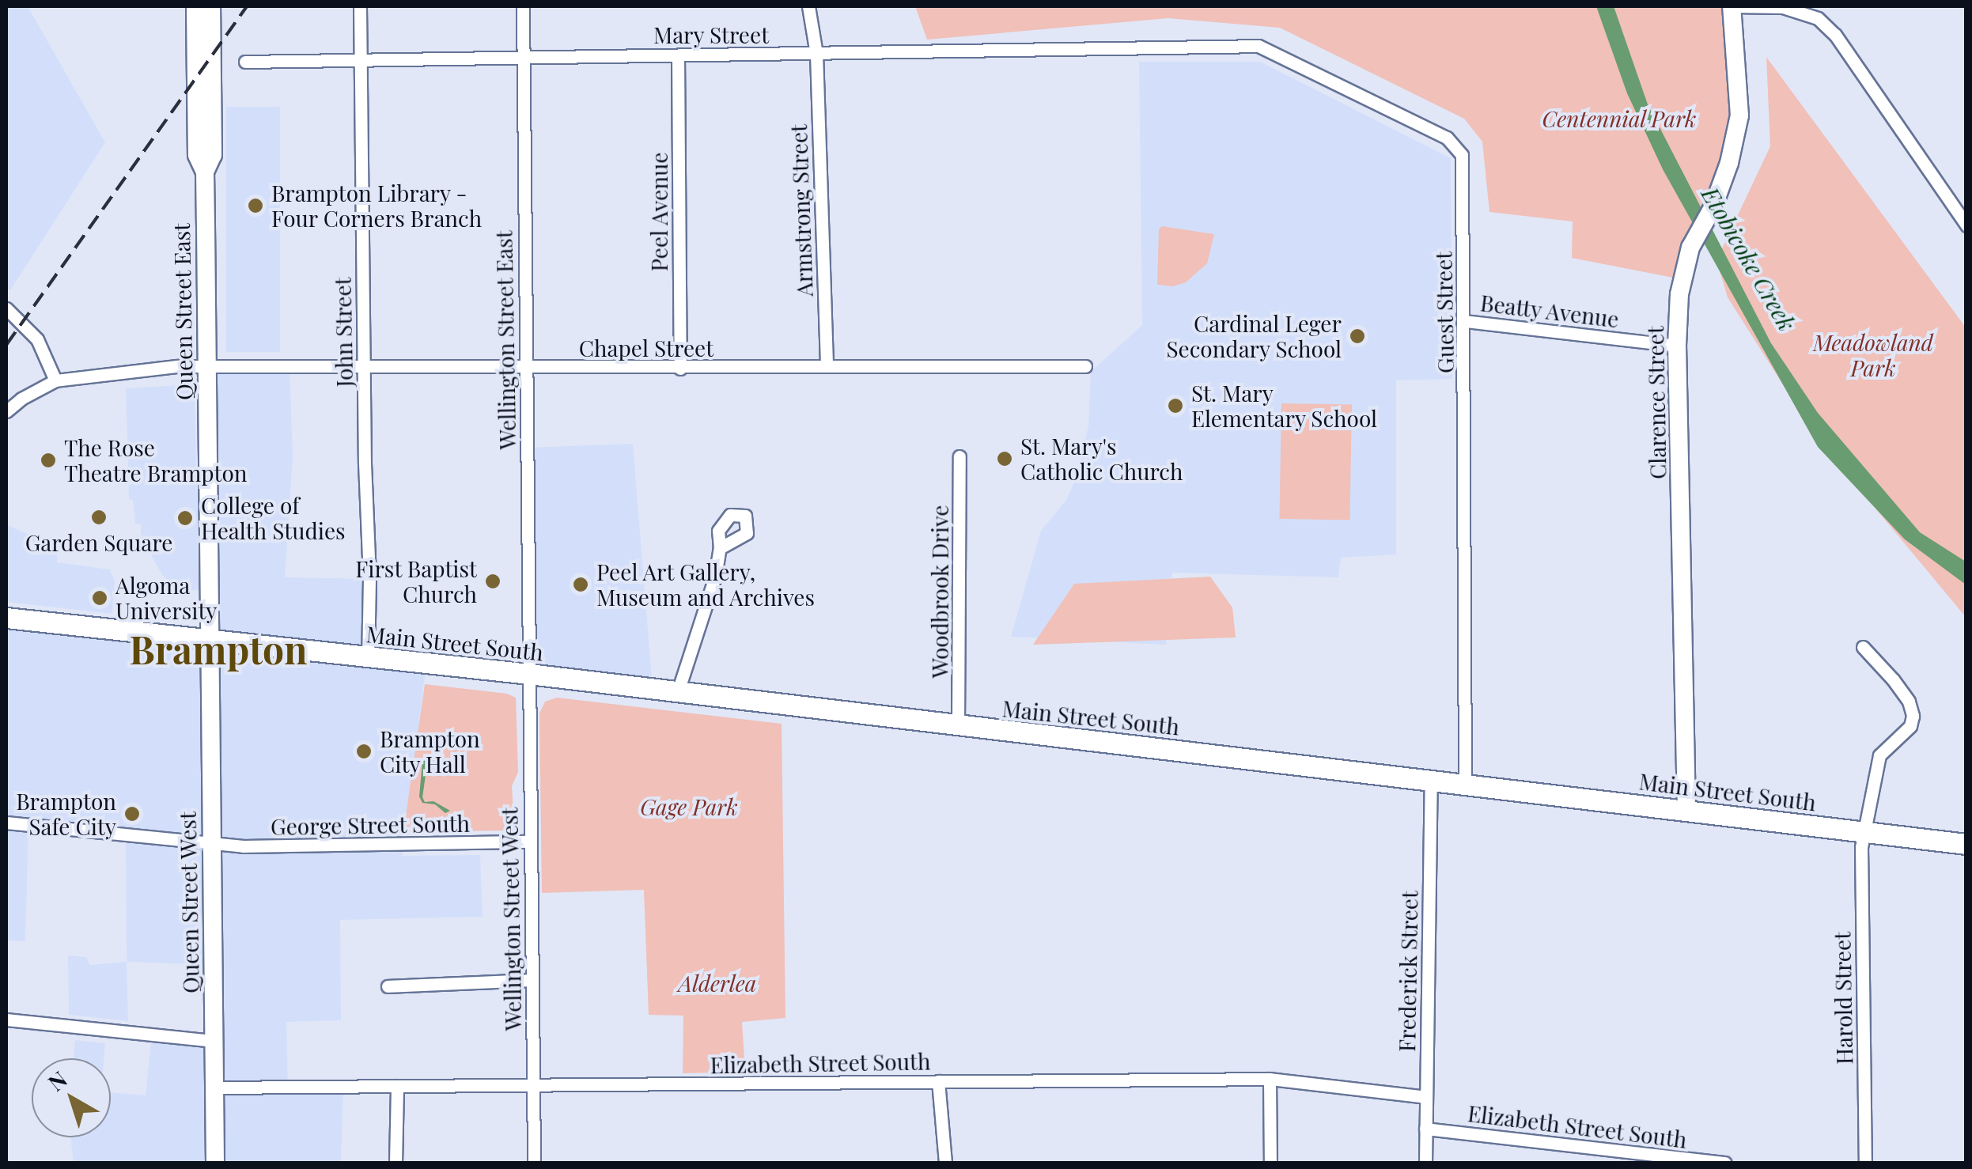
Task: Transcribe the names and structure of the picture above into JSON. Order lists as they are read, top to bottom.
{
  "streets": {
    "main road": [
      "Queen Street East",
      "Clarence Street",
      "Main Street South",
      "Queen Street West"
    ],
    "street": [
      "Mary Street",
      "Armstrong Street",
      "Peel Avenue",
      "Beatty Avenue",
      "Guest Street",
      "John Street",
      "Wellington Street East",
      "Chapel Street",
      "Woodbrook Drive",
      "George Street South",
      "Wellington Street West",
      "Frederick Street",
      "Harold Street",
      "Elizabeth Street South"
    ]
  },
  "crossings": [
    ["Mary Street", "Armstrong Street"],
    ["Mary Street", "Peel Avenue"],
    ["Mary Street", "Guest Street"],
    ["Mary Street", "John Street"],
    ["Mary Street", "Wellington Street East"],
    ["Armstrong Street", "Chapel Street"],
    ["Peel Avenue", "Chapel Street"],
    ["Beatty Avenue", "Guest Street"],
    ["Beatty Avenue", "Clarence Street"],
    ["Queen Street East", "Chapel Street"],
    ["Queen Street East", "Main Street South"],
    ["Queen Street East", "Queen Street West"],
    ["Guest Street", "Main Street South"],
    ["John Street", "Chapel Street"],
    ["John Street", "Main Street South"],
    ["Wellington Street East", "Chapel Street"],
    ["Wellington Street East", "Main Street South"],
    ["Wellington Street East", "Wellington Street West"],
    ["Clarence Street", "Main Street South"],
    ["Woodbrook Drive", "Main Street South"],
    ["Main Street South", "Queen Street West"],
    ["Main Street South", "Wellington Street West"],
    ["Main Street South", "Frederick Street"],
    ["Main Street South", "Harold Street"],
    ["George Street South", "Queen Street West"],
    ["George Street South", "Wellington Street West"],
    ["Queen Street West", "Elizabeth Street South"],
    ["Wellington Street West", "Elizabeth Street South"],
    ["Frederick Street", "Elizabeth Street South"]
  ],
  "districts": ["Brampton"],
  "water": ["Etobicoke Creek"],
  "parks": [
    "Centennial Park",
    "Meadowland Park",
    "Gage Park",
    "Alderlea"
  ],
  "places": [
    "Brampton Library - Four Corners Branch",
    "Cardinal Leger Secondary School",
    "St. Mary Elementary School",
    "St. Mary's Catholic Church",
    "The Rose Theatre Brampton",
    "Garden Square",
    "College of Health Studies",
    "First Baptist Church",
    "Peel Art Gallery, Museum and Archives",
    "Algoma University",
    "Brampton City Hall",
    "Brampton Safe City"
  ],
  "north": "top left"
}
